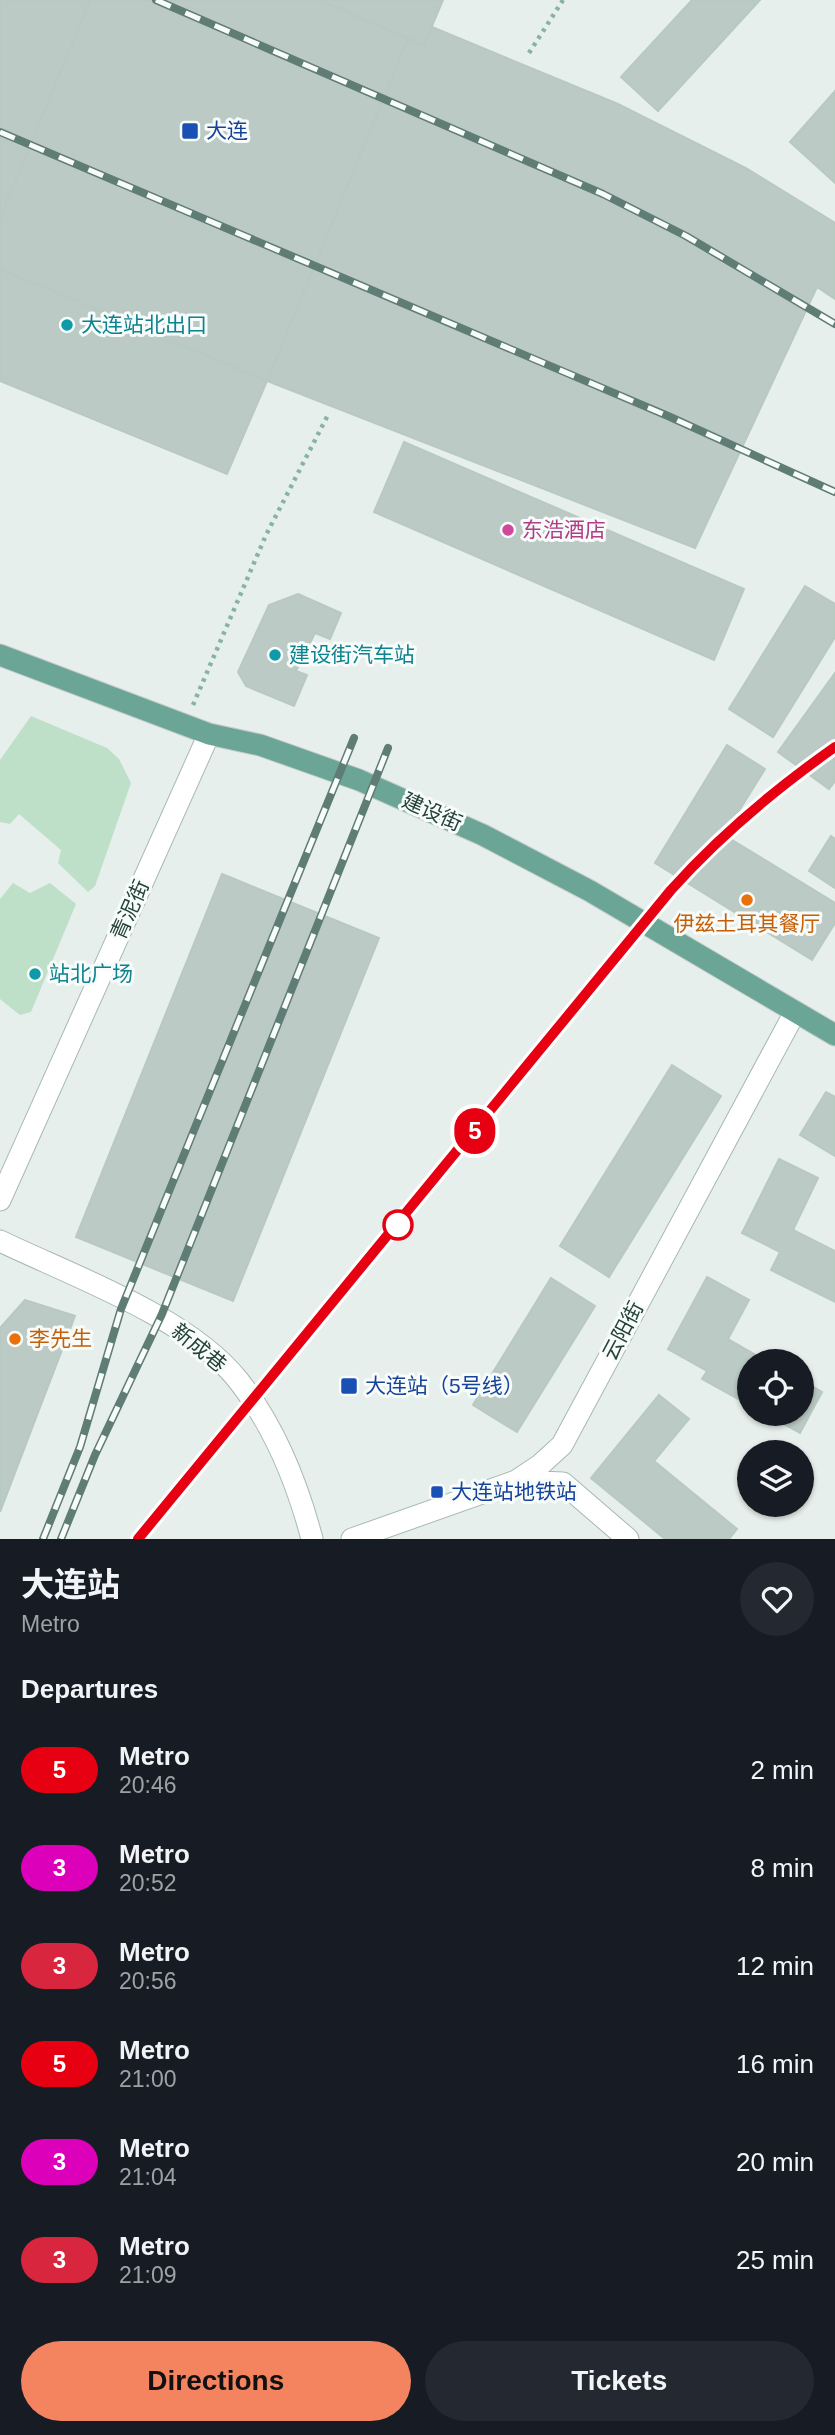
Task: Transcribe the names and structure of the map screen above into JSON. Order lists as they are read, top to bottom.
{
  "streets": {
    "main road": ["建设街"],
    "street": ["青泥街", "云阳街", "新成巷"]
  },
  "crossings": [
    ["建设街", "青泥街"],
    ["建设街", "云阳街"]
  ],
  "places": {
    "transit": ["大连", "大连站（5号线）", "大连站地铁站"],
    "other": [
      "大连站北出口",
      "东浩酒店",
      "建设街汽车站",
      "伊兹土耳其餐厅",
      "站北广场",
      "李先生"
    ]
  },
  "lines": ["metro line 5"],
  "page": {
    "on_map": "5",
    "heading": [
      ["大连站", "Metro"],
      "Departures"
    ],
    "list": [
      {
        "mark": "5",
        "name": "Metro",
        "note": "20:46",
        "value": "2 min"
      },
      {
        "mark": "3",
        "name": "Metro",
        "note": "20:52",
        "value": "8 min"
      },
      {
        "mark": "3",
        "name": "Metro",
        "note": "20:56",
        "value": "12 min"
      },
      {
        "mark": "5",
        "name": "Metro",
        "note": "21:00",
        "value": "16 min"
      },
      {
        "mark": "3",
        "name": "Metro",
        "note": "21:04",
        "value": "20 min"
      },
      {
        "mark": "3",
        "name": "Metro",
        "note": "21:09",
        "value": "25 min"
      }
    ],
    "buttons": ["Directions", "Tickets"]
  }
}
